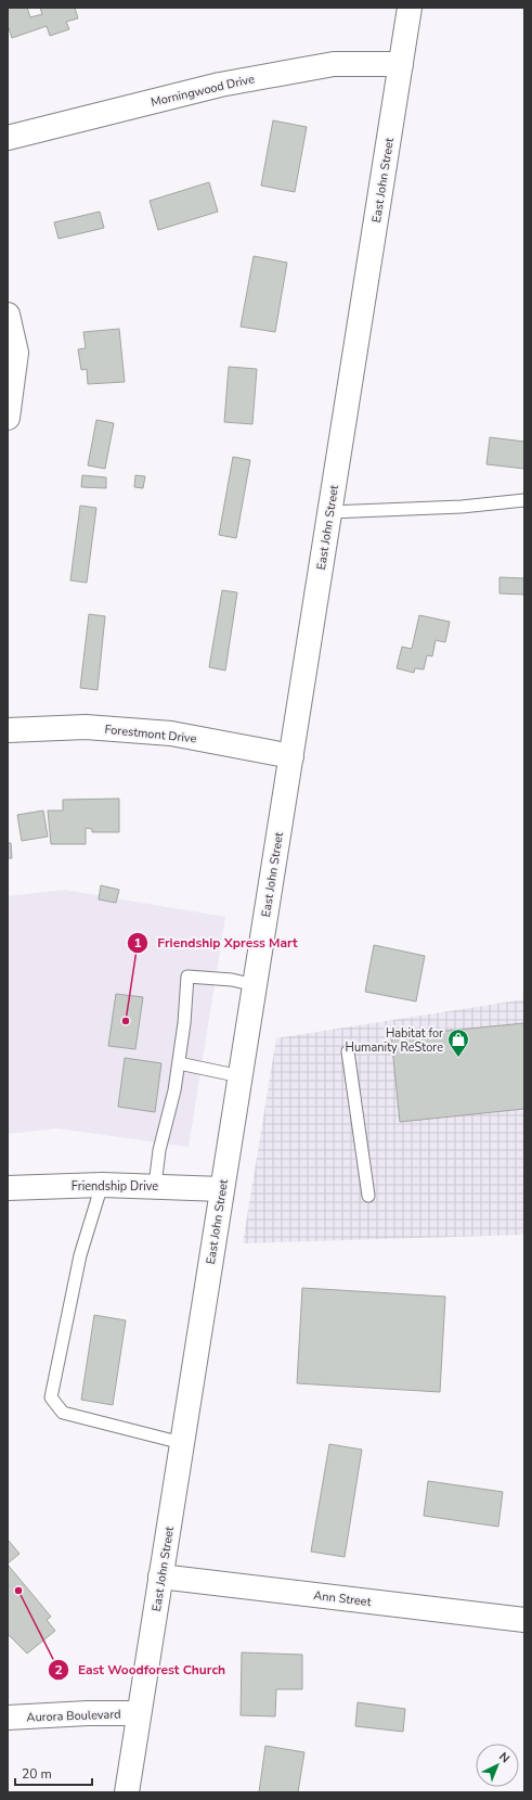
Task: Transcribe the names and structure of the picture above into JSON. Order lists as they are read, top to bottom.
{
  "streets": {
    "main road": [
      "Morningwood Drive",
      "East John Street",
      "Forestmont Drive",
      "Friendship Drive",
      "Ann Street",
      "Aurora Boulevard"
    ]
  },
  "crossings": [
    ["Morningwood Drive", "East John Street"],
    ["East John Street", "Forestmont Drive"],
    ["East John Street", "Friendship Drive"],
    ["East John Street", "Ann Street"],
    ["East John Street", "Aurora Boulevard"]
  ],
  "places": {
    "other": ["Friendship Xpress Mart", "East Woodforest Church"],
    "shop": ["Habitat for Humanity ReStore"]
  },
  "scale_bar": "20 m",
  "north": "top right"
}
